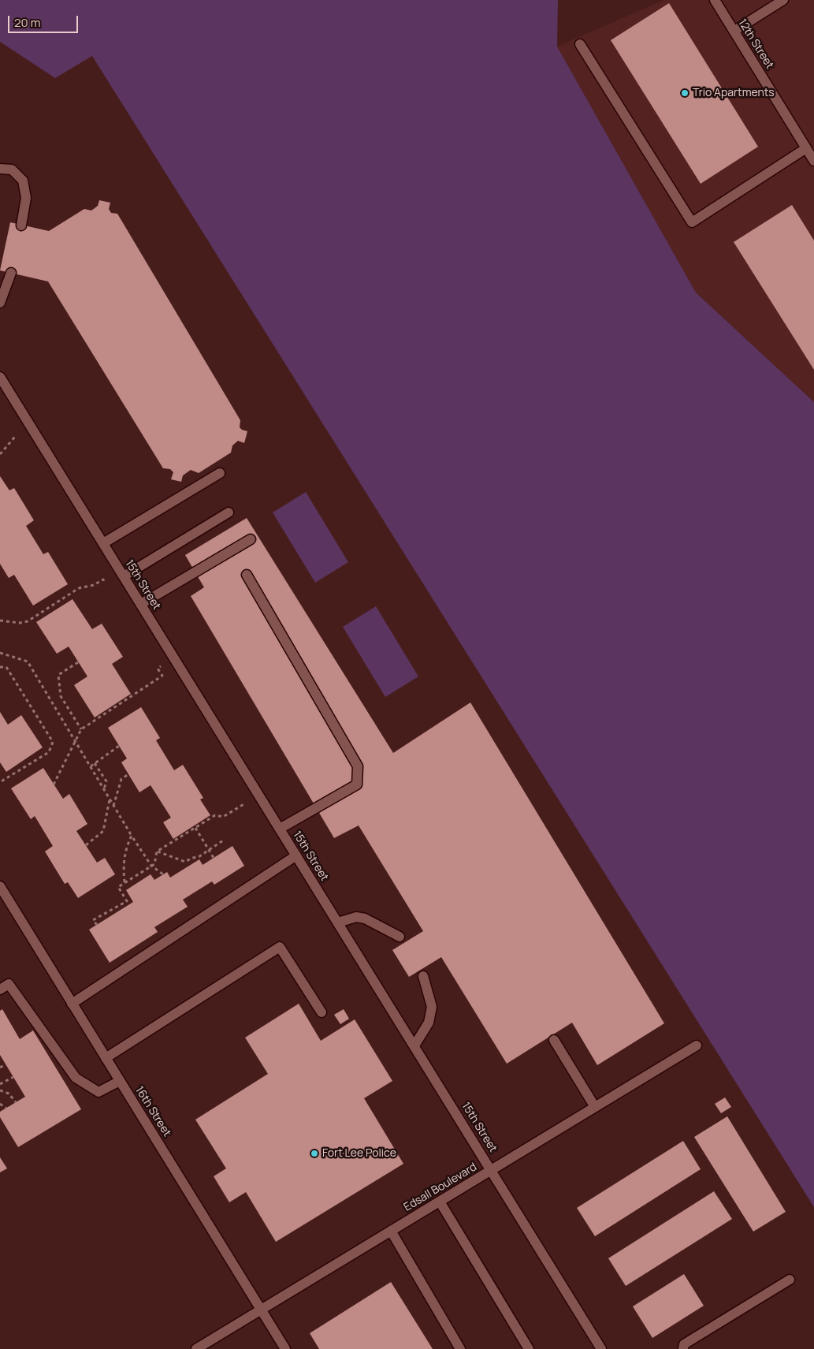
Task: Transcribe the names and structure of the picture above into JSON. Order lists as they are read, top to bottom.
{
  "streets": {
    "street": [
      "12th Street",
      "15th Street",
      "16th Street",
      "Edsall Boulevard"
    ]
  },
  "crossings": [
    ["15th Street", "Edsall Boulevard"],
    ["16th Street", "Edsall Boulevard"]
  ],
  "places": ["Trio Apartments", "Fort Lee Police"],
  "scale_bar": "20 m"
}
